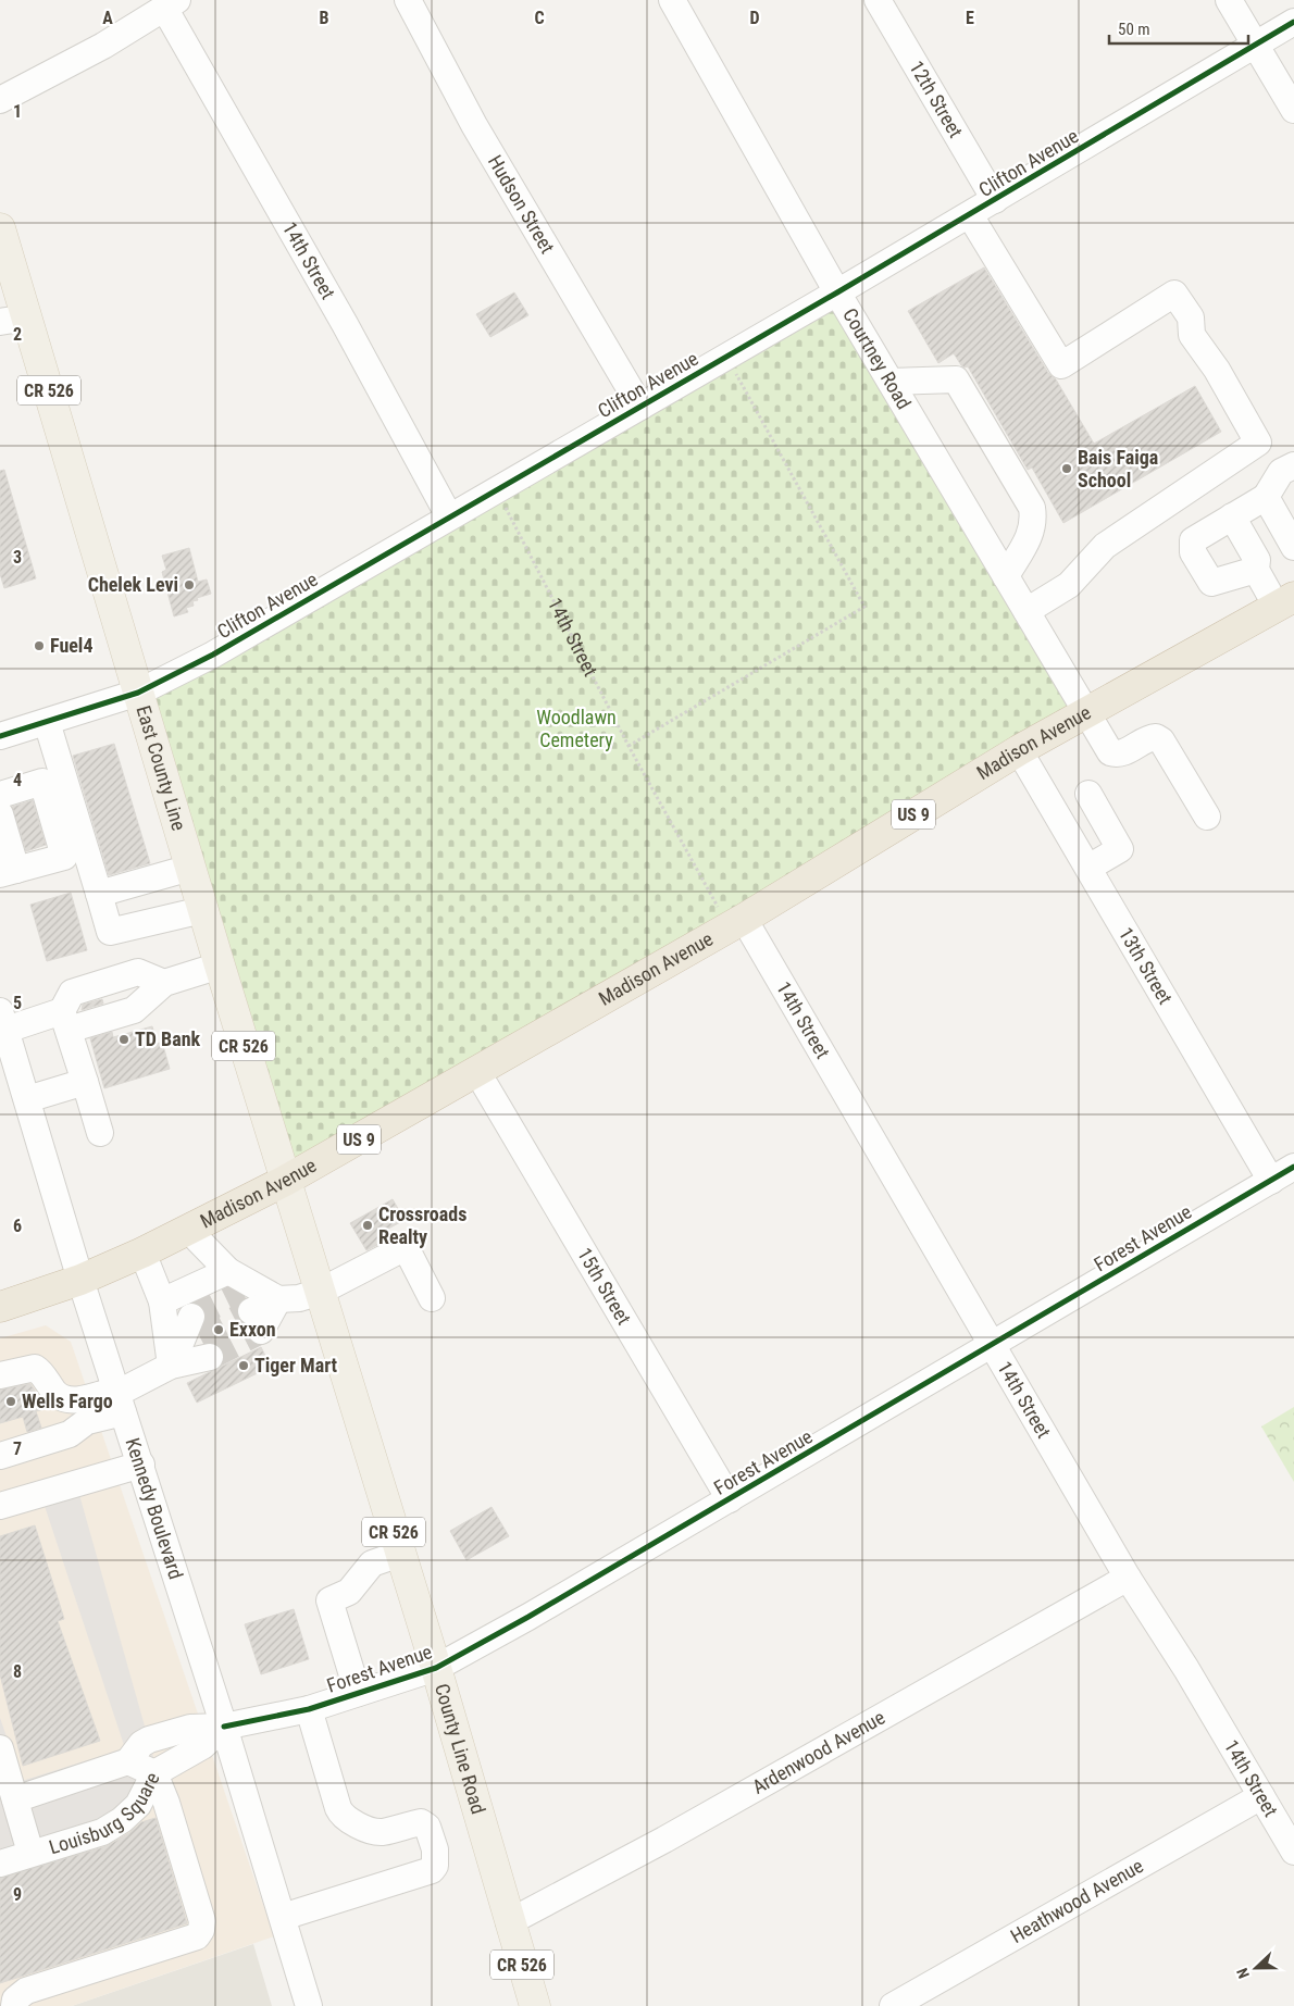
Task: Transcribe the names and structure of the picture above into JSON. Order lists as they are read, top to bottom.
{
  "streets": {
    "highway": ["Madison Avenue", "US 9"],
    "main road": ["CR 526", "East County Line", "County Line Road"],
    "street": [
      "12th Street",
      "Clifton Avenue",
      "Hudson Street",
      "14th Street",
      "Courtney Road",
      "13th Street",
      "Forest Avenue",
      "15th Street",
      "Kennedy Boulevard",
      "Ardenwood Avenue",
      "Louisburg Square",
      "Heathwood Avenue"
    ]
  },
  "crossings": [
    ["12th Street", "Clifton Avenue"],
    ["Clifton Avenue", "Hudson Street"],
    ["Clifton Avenue", "14th Street"],
    ["Clifton Avenue", "Courtney Road"],
    ["Clifton Avenue", "East County Line"],
    ["14th Street", "Madison Avenue"],
    ["14th Street", "Forest Avenue"],
    ["14th Street", "Ardenwood Avenue"],
    ["14th Street", "Heathwood Avenue"],
    ["Courtney Road", "Madison Avenue"],
    ["Madison Avenue", "East County Line"],
    ["Madison Avenue", "13th Street"],
    ["Madison Avenue", "15th Street"],
    ["Madison Avenue", "Kennedy Boulevard"],
    ["Madison Avenue", "County Line Road"],
    ["East County Line", "County Line Road"],
    ["13th Street", "Forest Avenue"],
    ["Forest Avenue", "15th Street"],
    ["Forest Avenue", "Kennedy Boulevard"],
    ["Forest Avenue", "County Line Road"],
    ["Forest Avenue", "Louisburg Square"],
    ["Kennedy Boulevard", "Louisburg Square"],
    ["County Line Road", "Ardenwood Avenue"]
  ],
  "parks": ["Woodlawn Cemetery"],
  "places": [
    "Bais Faiga School",
    "Chelek Levi",
    "Fuel4",
    "TD Bank",
    "Crossroads Realty",
    "Exxon",
    "Tiger Mart",
    "Wells Fargo"
  ],
  "scale_bar": "50 m",
  "north": "left",
  "grid": {
    "columns": [
      "A",
      "B",
      "C",
      "D",
      "E"
    ],
    "rows": [
      "1",
      "2",
      "3",
      "4",
      "5",
      "6",
      "7",
      "8",
      "9"
    ]
  }
}
